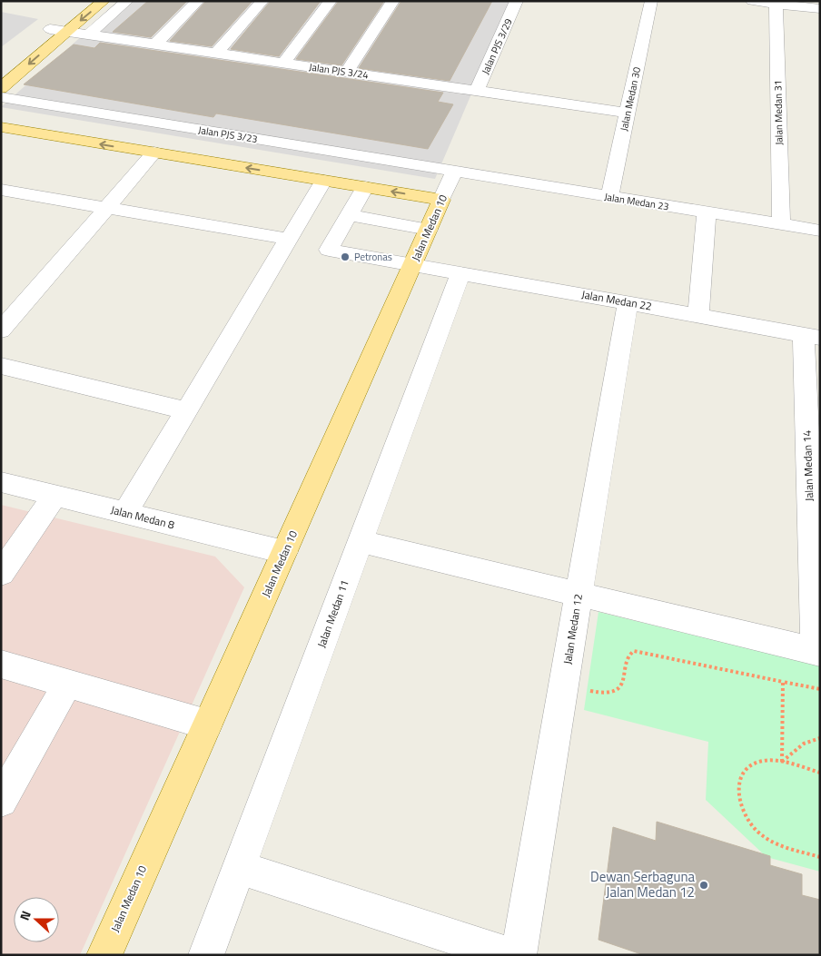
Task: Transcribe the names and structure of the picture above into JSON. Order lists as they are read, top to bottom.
{
  "streets": {
    "main road": ["Jalan Medan 10"],
    "street": [
      "Jalan PJS 3/29",
      "Jalan PJS 3/24",
      "Jalan Medan 30",
      "Jalan Medan 31",
      "Jalan PJS 3/23",
      "Jalan Medan 23",
      "Jalan Medan 22",
      "Jalan Medan 14",
      "Jalan Medan 8",
      "Jalan Medan 11",
      "Jalan Medan 12"
    ]
  },
  "crossings": [
    ["Jalan PJS 3/29", "Jalan PJS 3/24"],
    ["Jalan PJS 3/24", "Jalan Medan 30"],
    ["Jalan Medan 30", "Jalan Medan 23"],
    ["Jalan Medan 31", "Jalan Medan 23"],
    ["Jalan PJS 3/23", "Jalan Medan 23"],
    ["Jalan PJS 3/23", "Jalan Medan 10"],
    ["Jalan Medan 23", "Jalan Medan 10"],
    ["Jalan Medan 10", "Jalan Medan 22"],
    ["Jalan Medan 10", "Jalan Medan 8"],
    ["Jalan Medan 22", "Jalan Medan 14"],
    ["Jalan Medan 22", "Jalan Medan 11"],
    ["Jalan Medan 22", "Jalan Medan 12"]
  ],
  "places": ["Petronas", "Dewan Serbaguna Jalan Medan 12"],
  "north": "left"
}
